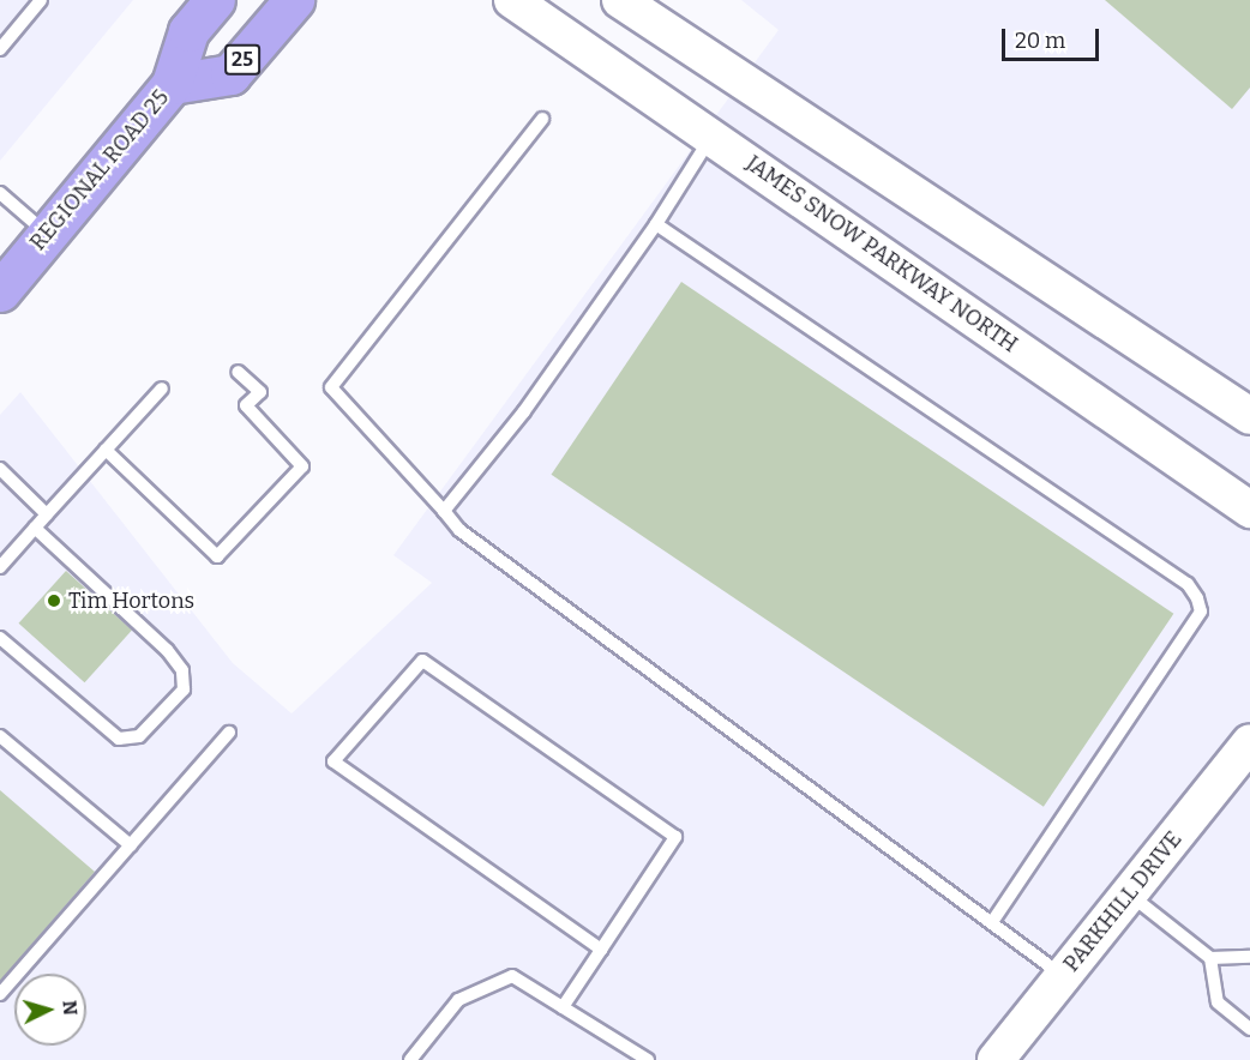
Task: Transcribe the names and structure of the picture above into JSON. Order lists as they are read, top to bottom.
{
  "streets": {
    "main road": [
      "25",
      "REGIONAL ROAD 25",
      "JAMES SNOW PARKWAY NORTH",
      "PARKHILL DRIVE"
    ]
  },
  "places": ["Tim Hortons"],
  "scale_bar": "20 m",
  "north": "right"
}
